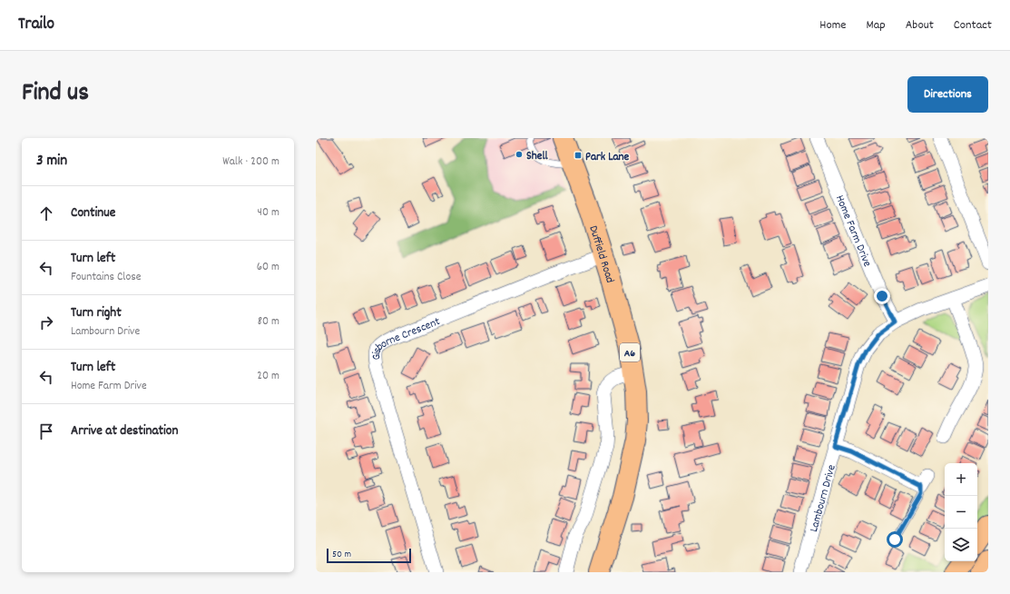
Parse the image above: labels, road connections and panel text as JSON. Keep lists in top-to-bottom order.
{
  "streets": {
    "highway": ["Duffield Road", "A6"],
    "street": ["Home Farm Drive", "Gisborne Crescent", "Lambourn Drive"]
  },
  "crossings": [
    ["Home Farm Drive", "Lambourn Drive"],
    ["Duffield Road", "Gisborne Crescent"]
  ],
  "places": {
    "other": ["Shell"],
    "transit": ["Park Lane"]
  },
  "scale_bar": "50 m",
  "page": {
    "header": "Trailo",
    "nav": [
      "Home",
      "Map",
      "About",
      "Contact"
    ],
    "title": "Find us",
    "buttons": "Directions",
    "heading": ["3 min", "Walk · 200 m"],
    "list": [
      ["Continue", "40 m"],
      ["Turn left", "Fountains Close", "60 m"],
      ["Turn right", "Lambourn Drive", "80 m"],
      ["Turn left", "Home Farm Drive", "20 m"],
      "Arrive at destination"
    ],
    "map_buttons": ["+", "−"],
    "scale": "50 m"
  }
}
